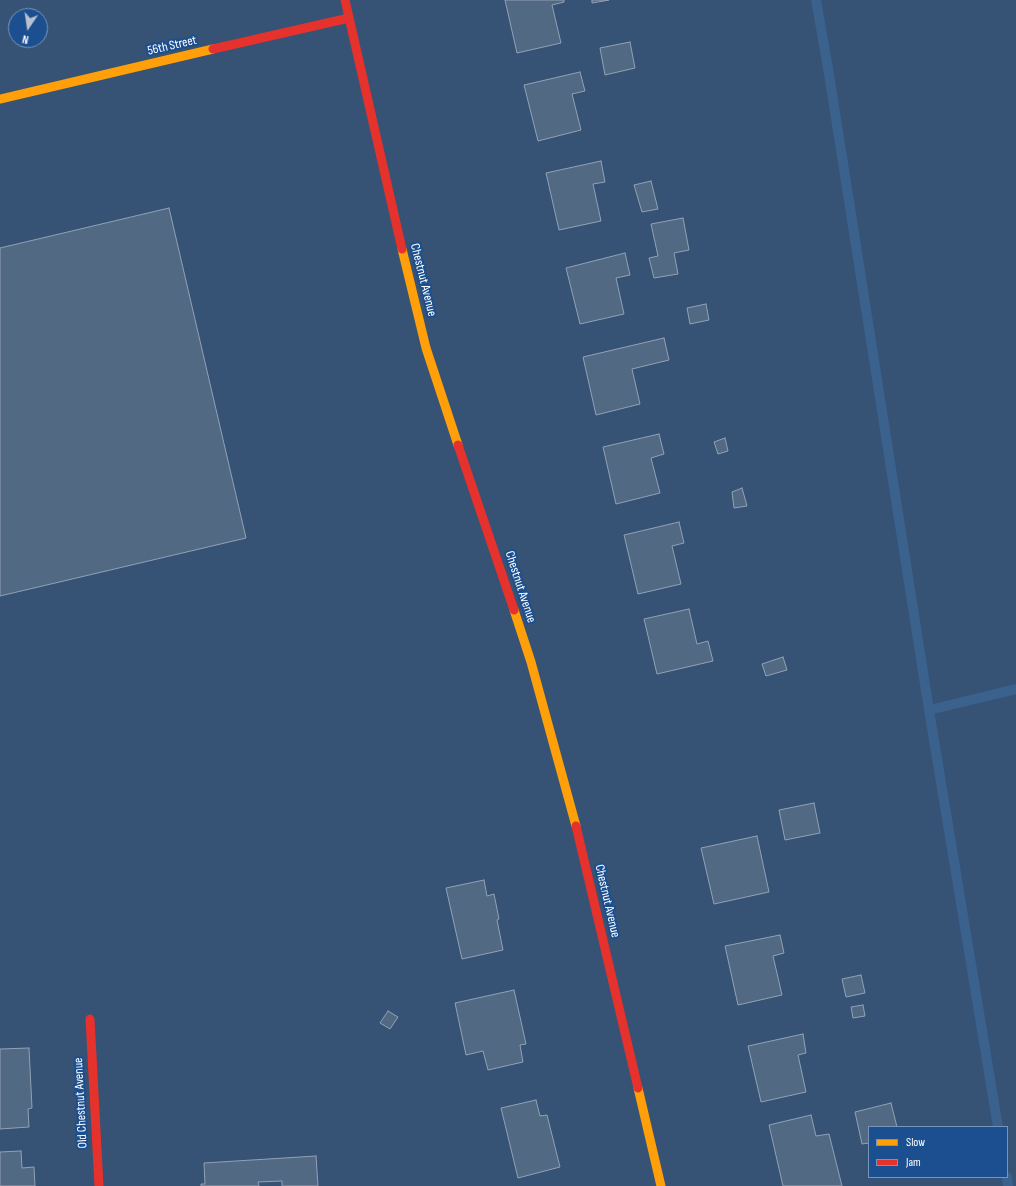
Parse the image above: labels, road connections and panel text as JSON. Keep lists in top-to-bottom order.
{
  "streets": {
    "main road": ["56th Street", "Chestnut Avenue", "Old Chestnut Avenue"]
  },
  "crossings": [
    ["56th Street", "Chestnut Avenue"]
  ],
  "legend": ["Slow", "Jam"],
  "north": "bottom"
}
